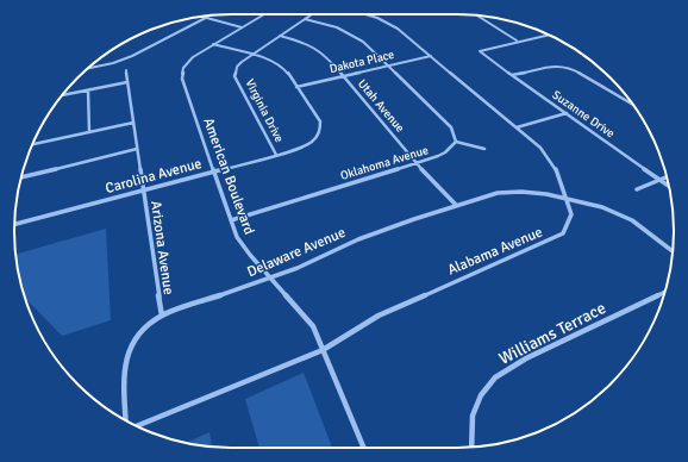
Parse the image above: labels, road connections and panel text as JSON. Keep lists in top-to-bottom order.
{
  "streets": {
    "street": [
      "Dakota Place",
      "Utah Avenue",
      "Virginia Drive",
      "Suzanne Drive",
      "Oklahoma Avenue",
      "Carolina Avenue",
      "American Boulevard",
      "Arizona Avenue",
      "Alabama Avenue",
      "Delaware Avenue",
      "Williams Terrace"
    ]
  },
  "crossings": [
    ["Dakota Place", "Utah Avenue"],
    ["Dakota Place", "Carolina Avenue"],
    ["Dakota Place", "Alabama Avenue"],
    ["Utah Avenue", "Virginia Drive"],
    ["Utah Avenue", "Oklahoma Avenue"],
    ["Utah Avenue", "Delaware Avenue"],
    ["Virginia Drive", "Carolina Avenue"],
    ["Oklahoma Avenue", "American Boulevard"],
    ["Carolina Avenue", "American Boulevard"],
    ["Carolina Avenue", "Arizona Avenue"],
    ["American Boulevard", "Alabama Avenue"],
    ["American Boulevard", "Delaware Avenue"],
    ["Arizona Avenue", "Delaware Avenue"],
    ["Alabama Avenue", "Delaware Avenue"]
  ]
}
